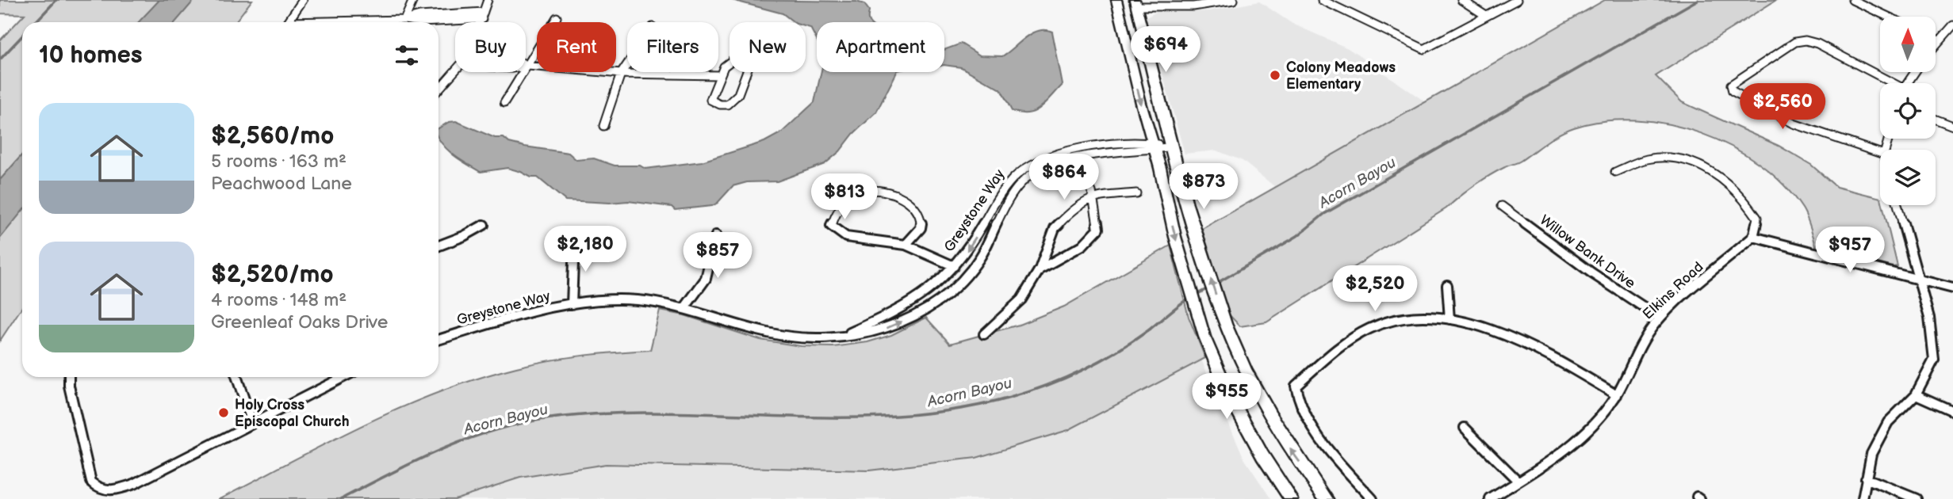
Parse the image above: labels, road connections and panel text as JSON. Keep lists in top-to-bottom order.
{
  "streets": {
    "street": ["Greystone Way", "Willow Bank Drive", "Elkins Road"]
  },
  "crossings": [
    ["Willow Bank Drive", "Elkins Road"]
  ],
  "water": ["Acorn Bayou"],
  "places": ["Colony Meadows Elementary", "Holy Cross Episcopal Church"],
  "north": "top",
  "page": {
    "chip": [
      "Buy",
      "Rent",
      "Filters",
      "New",
      "Apartment"
    ],
    "heading": "10 homes",
    "price": [
      "$694",
      "$2,560",
      "$864",
      "$873",
      "$813",
      "$2,180",
      "$957",
      "$857",
      "$2,520",
      "$955"
    ],
    "list": [
      {
        "name": "$2,560/mo",
        "note": "5 rooms · 163 m² · Peachwood Lane"
      },
      {
        "name": "$2,520/mo",
        "note": "4 rooms · 148 m² · Greenleaf Oaks Drive"
      }
    ]
  }
}
